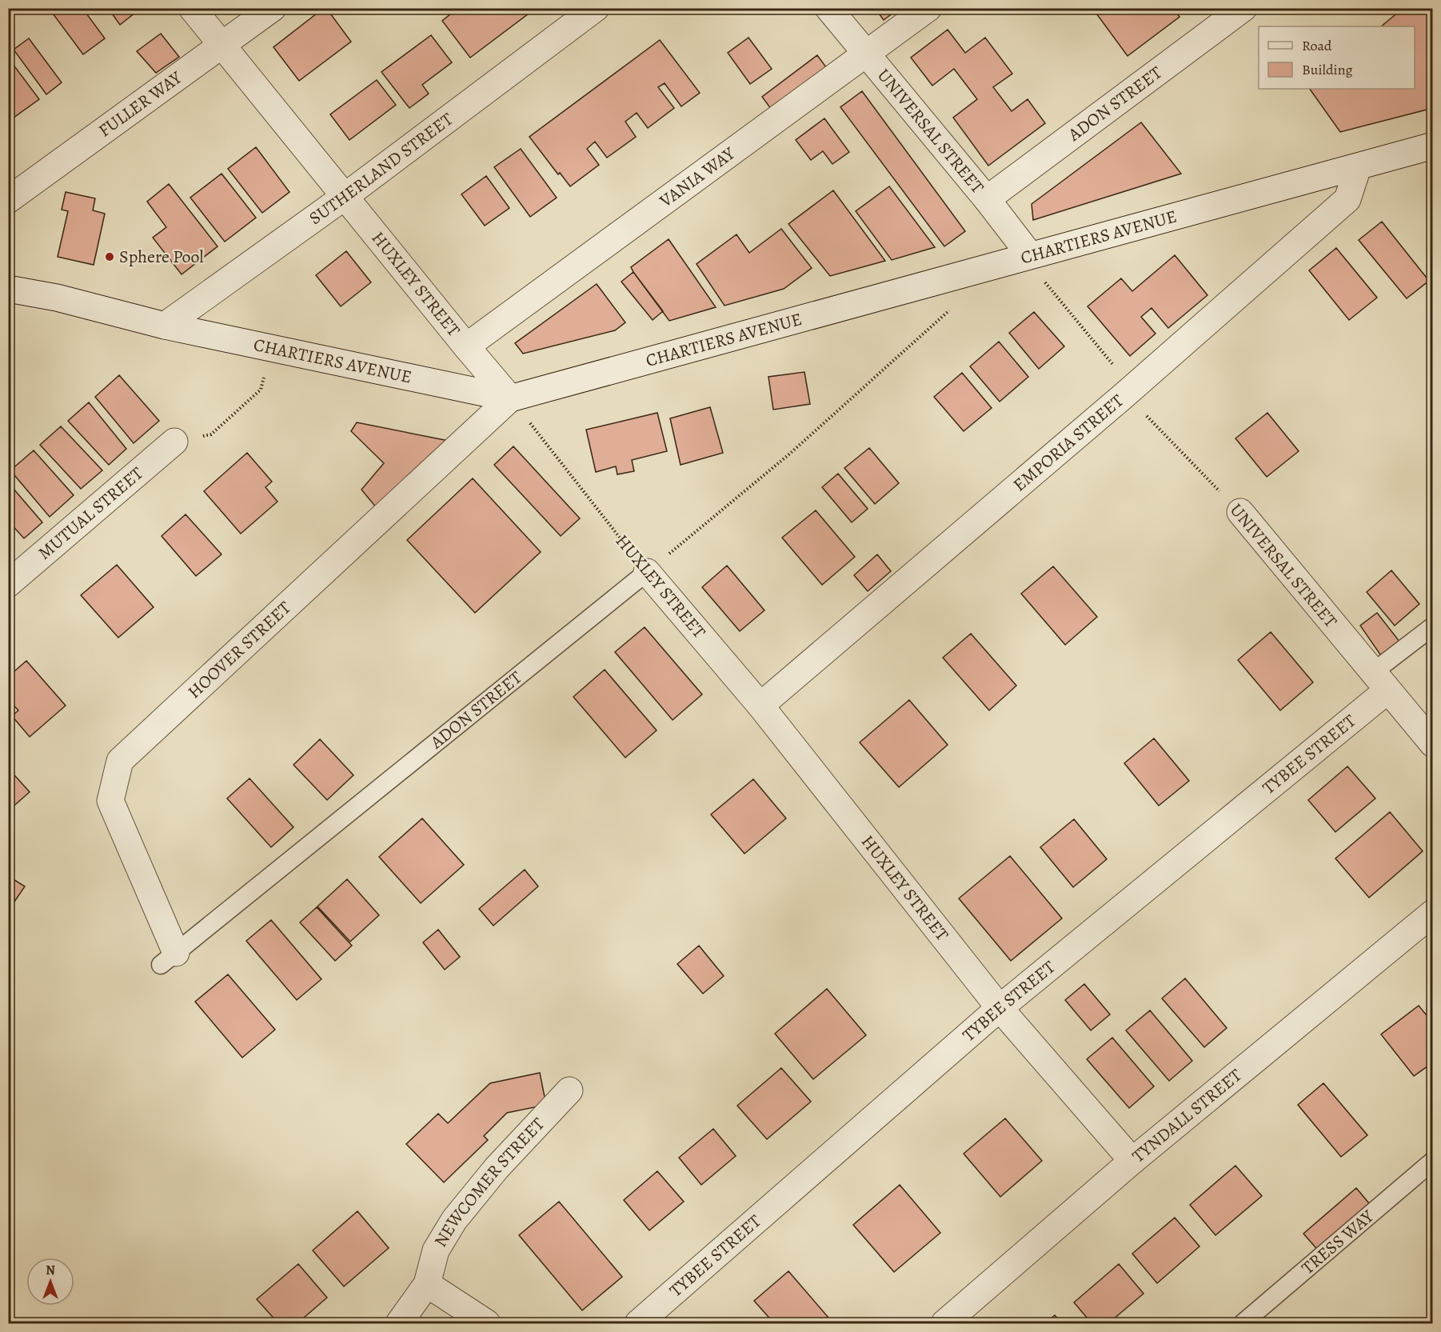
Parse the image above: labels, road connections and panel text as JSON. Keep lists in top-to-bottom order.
{
  "streets": {
    "street": [
      "FULLER WAY",
      "ADON STREET",
      "UNIVERSAL STREET",
      "SUTHERLAND STREET",
      "VANIA WAY",
      "CHARTIERS AVENUE",
      "HUXLEY STREET",
      "EMPORIA STREET",
      "MUTUAL STREET",
      "HOOVER STREET",
      "TYBEE STREET",
      "TYNDALL STREET",
      "NEWCOMER STREET"
    ],
    "lane": ["TRESS WAY"]
  },
  "crossings": [
    ["FULLER WAY", "HUXLEY STREET"],
    ["ADON STREET", "UNIVERSAL STREET"],
    ["ADON STREET", "HUXLEY STREET"],
    ["ADON STREET", "HOOVER STREET"],
    ["UNIVERSAL STREET", "VANIA WAY"],
    ["UNIVERSAL STREET", "CHARTIERS AVENUE"],
    ["UNIVERSAL STREET", "EMPORIA STREET"],
    ["UNIVERSAL STREET", "TYBEE STREET"],
    ["SUTHERLAND STREET", "CHARTIERS AVENUE"],
    ["SUTHERLAND STREET", "HUXLEY STREET"],
    ["VANIA WAY", "HUXLEY STREET"],
    ["CHARTIERS AVENUE", "HUXLEY STREET"],
    ["CHARTIERS AVENUE", "EMPORIA STREET"],
    ["CHARTIERS AVENUE", "HOOVER STREET"],
    ["HUXLEY STREET", "EMPORIA STREET"],
    ["HUXLEY STREET", "HOOVER STREET"],
    ["HUXLEY STREET", "TYBEE STREET"],
    ["HUXLEY STREET", "TYNDALL STREET"]
  ],
  "places": ["Sphere Pool"],
  "legend": ["Road", "Building"],
  "north": "top"
}
